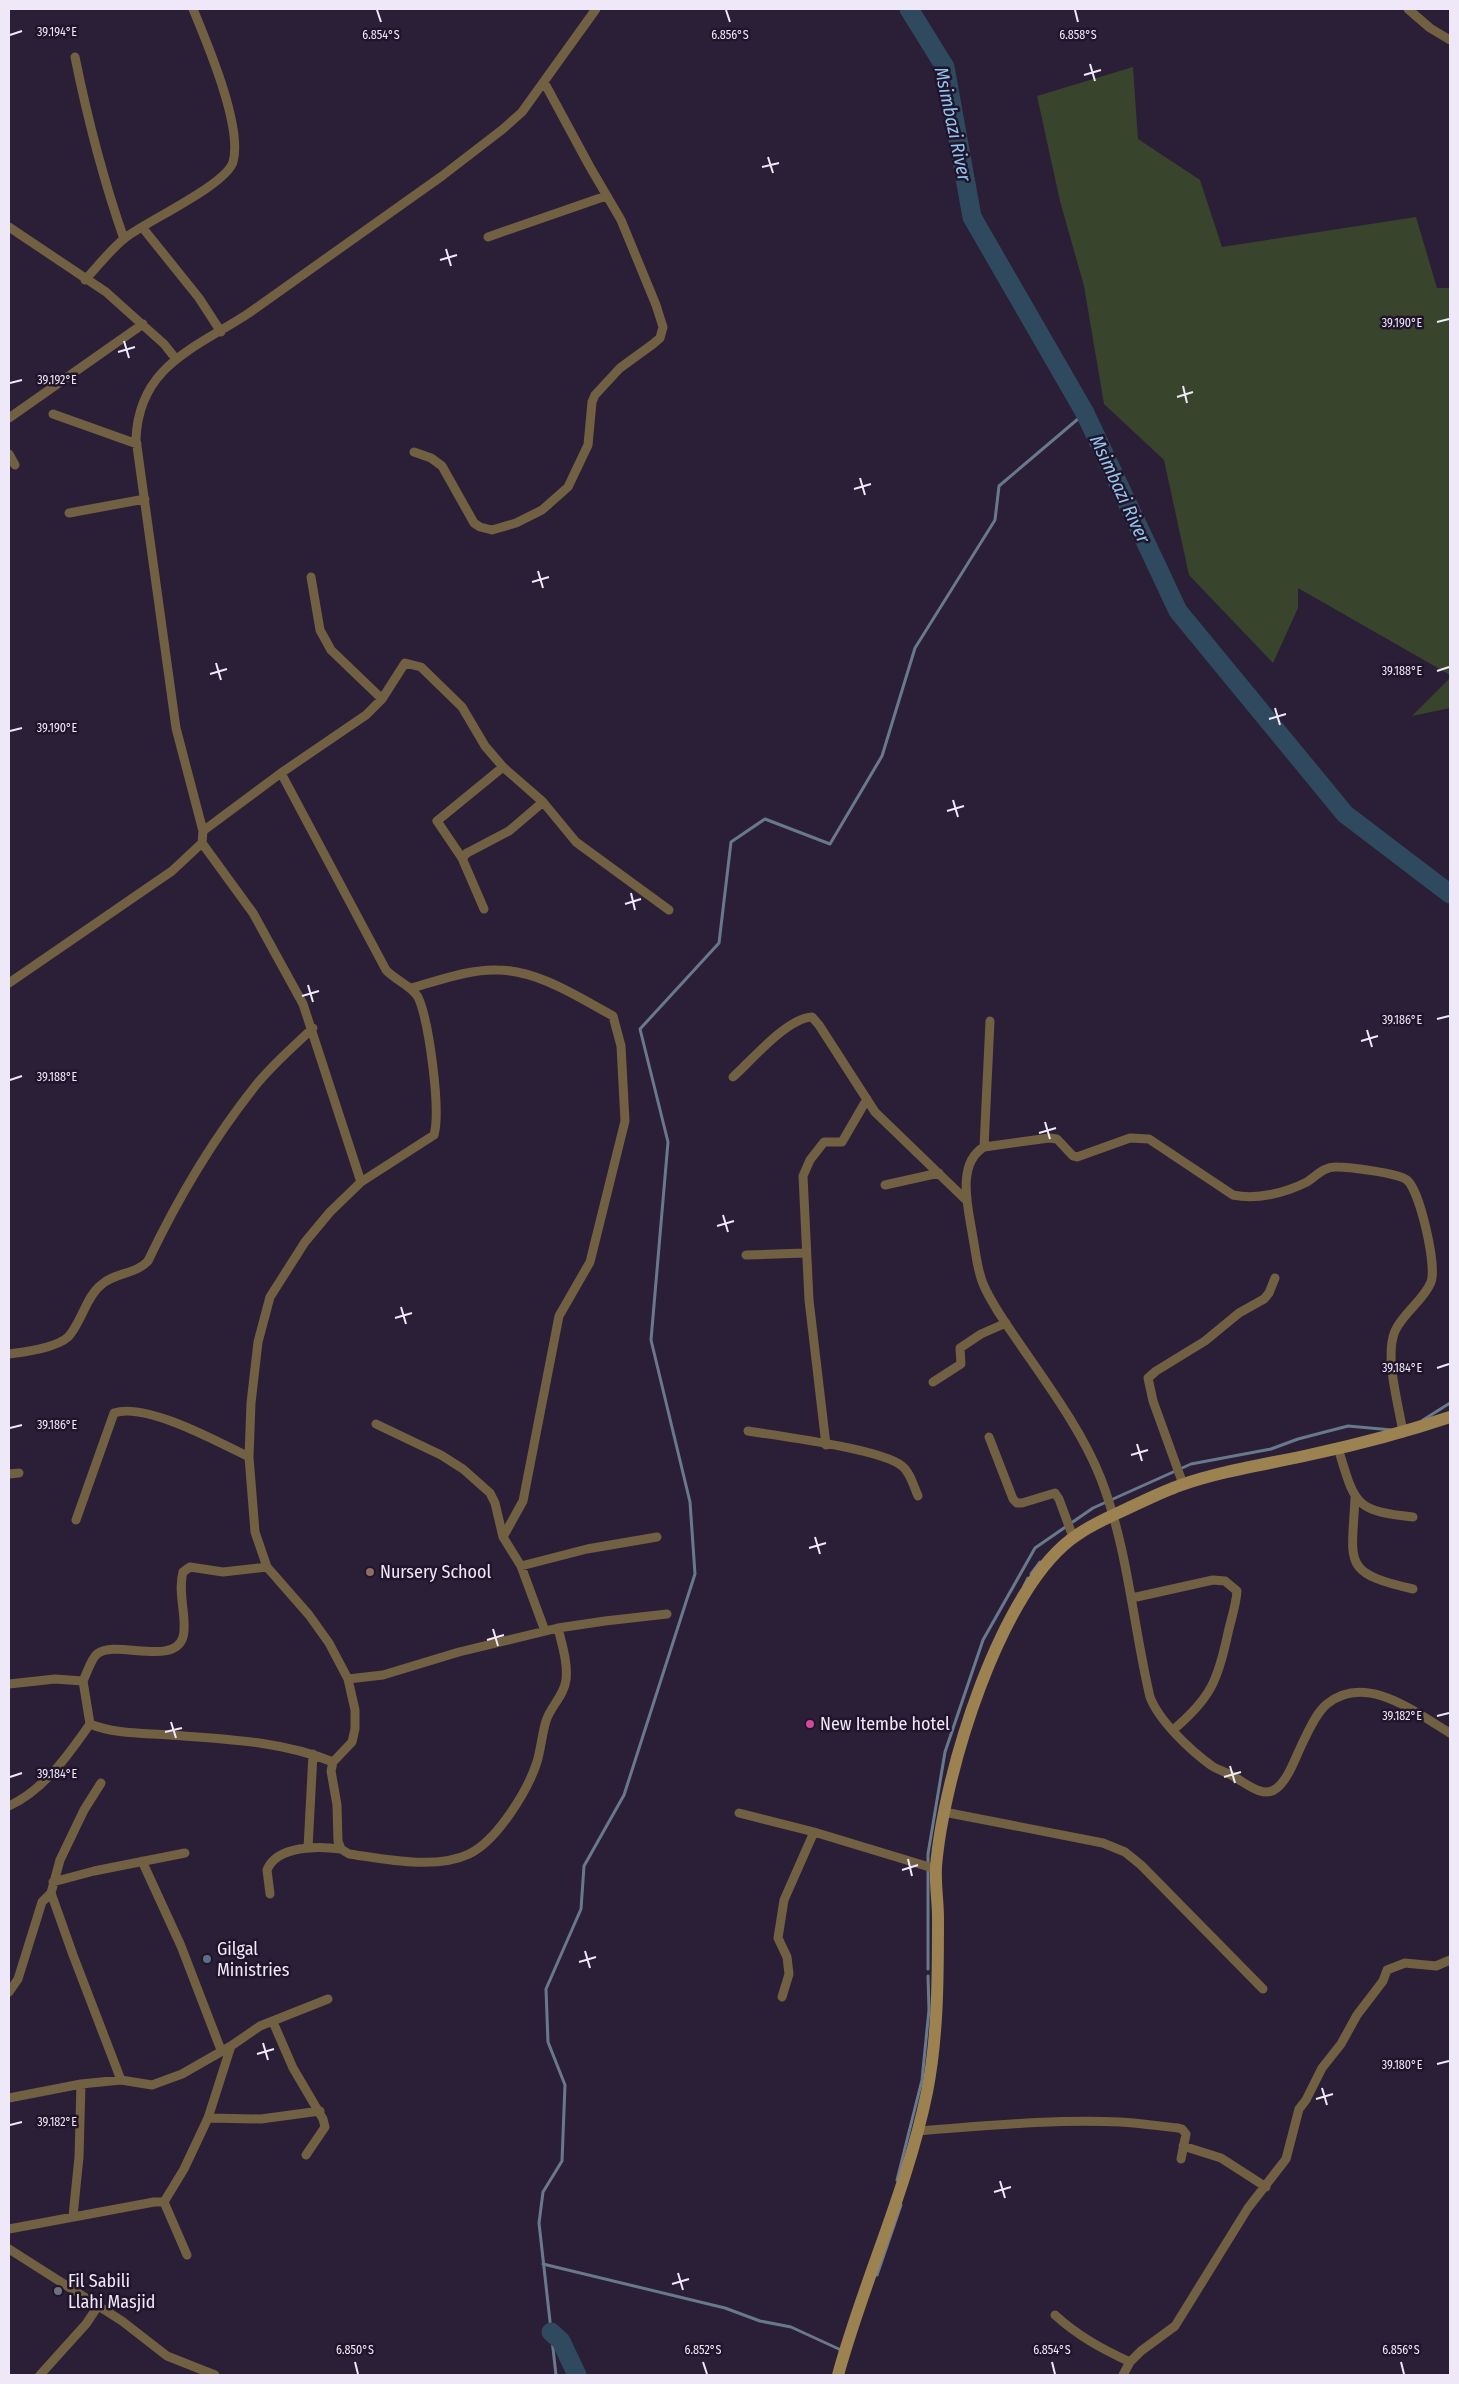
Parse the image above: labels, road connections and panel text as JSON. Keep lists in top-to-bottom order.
{
  "water": ["Msimbazi River"],
  "places": [
    "Nursery School",
    "New Itembe hotel",
    "Gilgal Ministries",
    "Fil Sabili Llahi Masjid"
  ],
  "coordinates": [
    "39.194°E",
    "6.854°S",
    "6.856°S",
    "6.858°S",
    "39.190°E",
    "39.192°E",
    "39.188°E",
    "39.186°E",
    "39.184°E",
    "39.182°E",
    "39.180°E",
    "6.850°S",
    "6.852°S"
  ]
}
